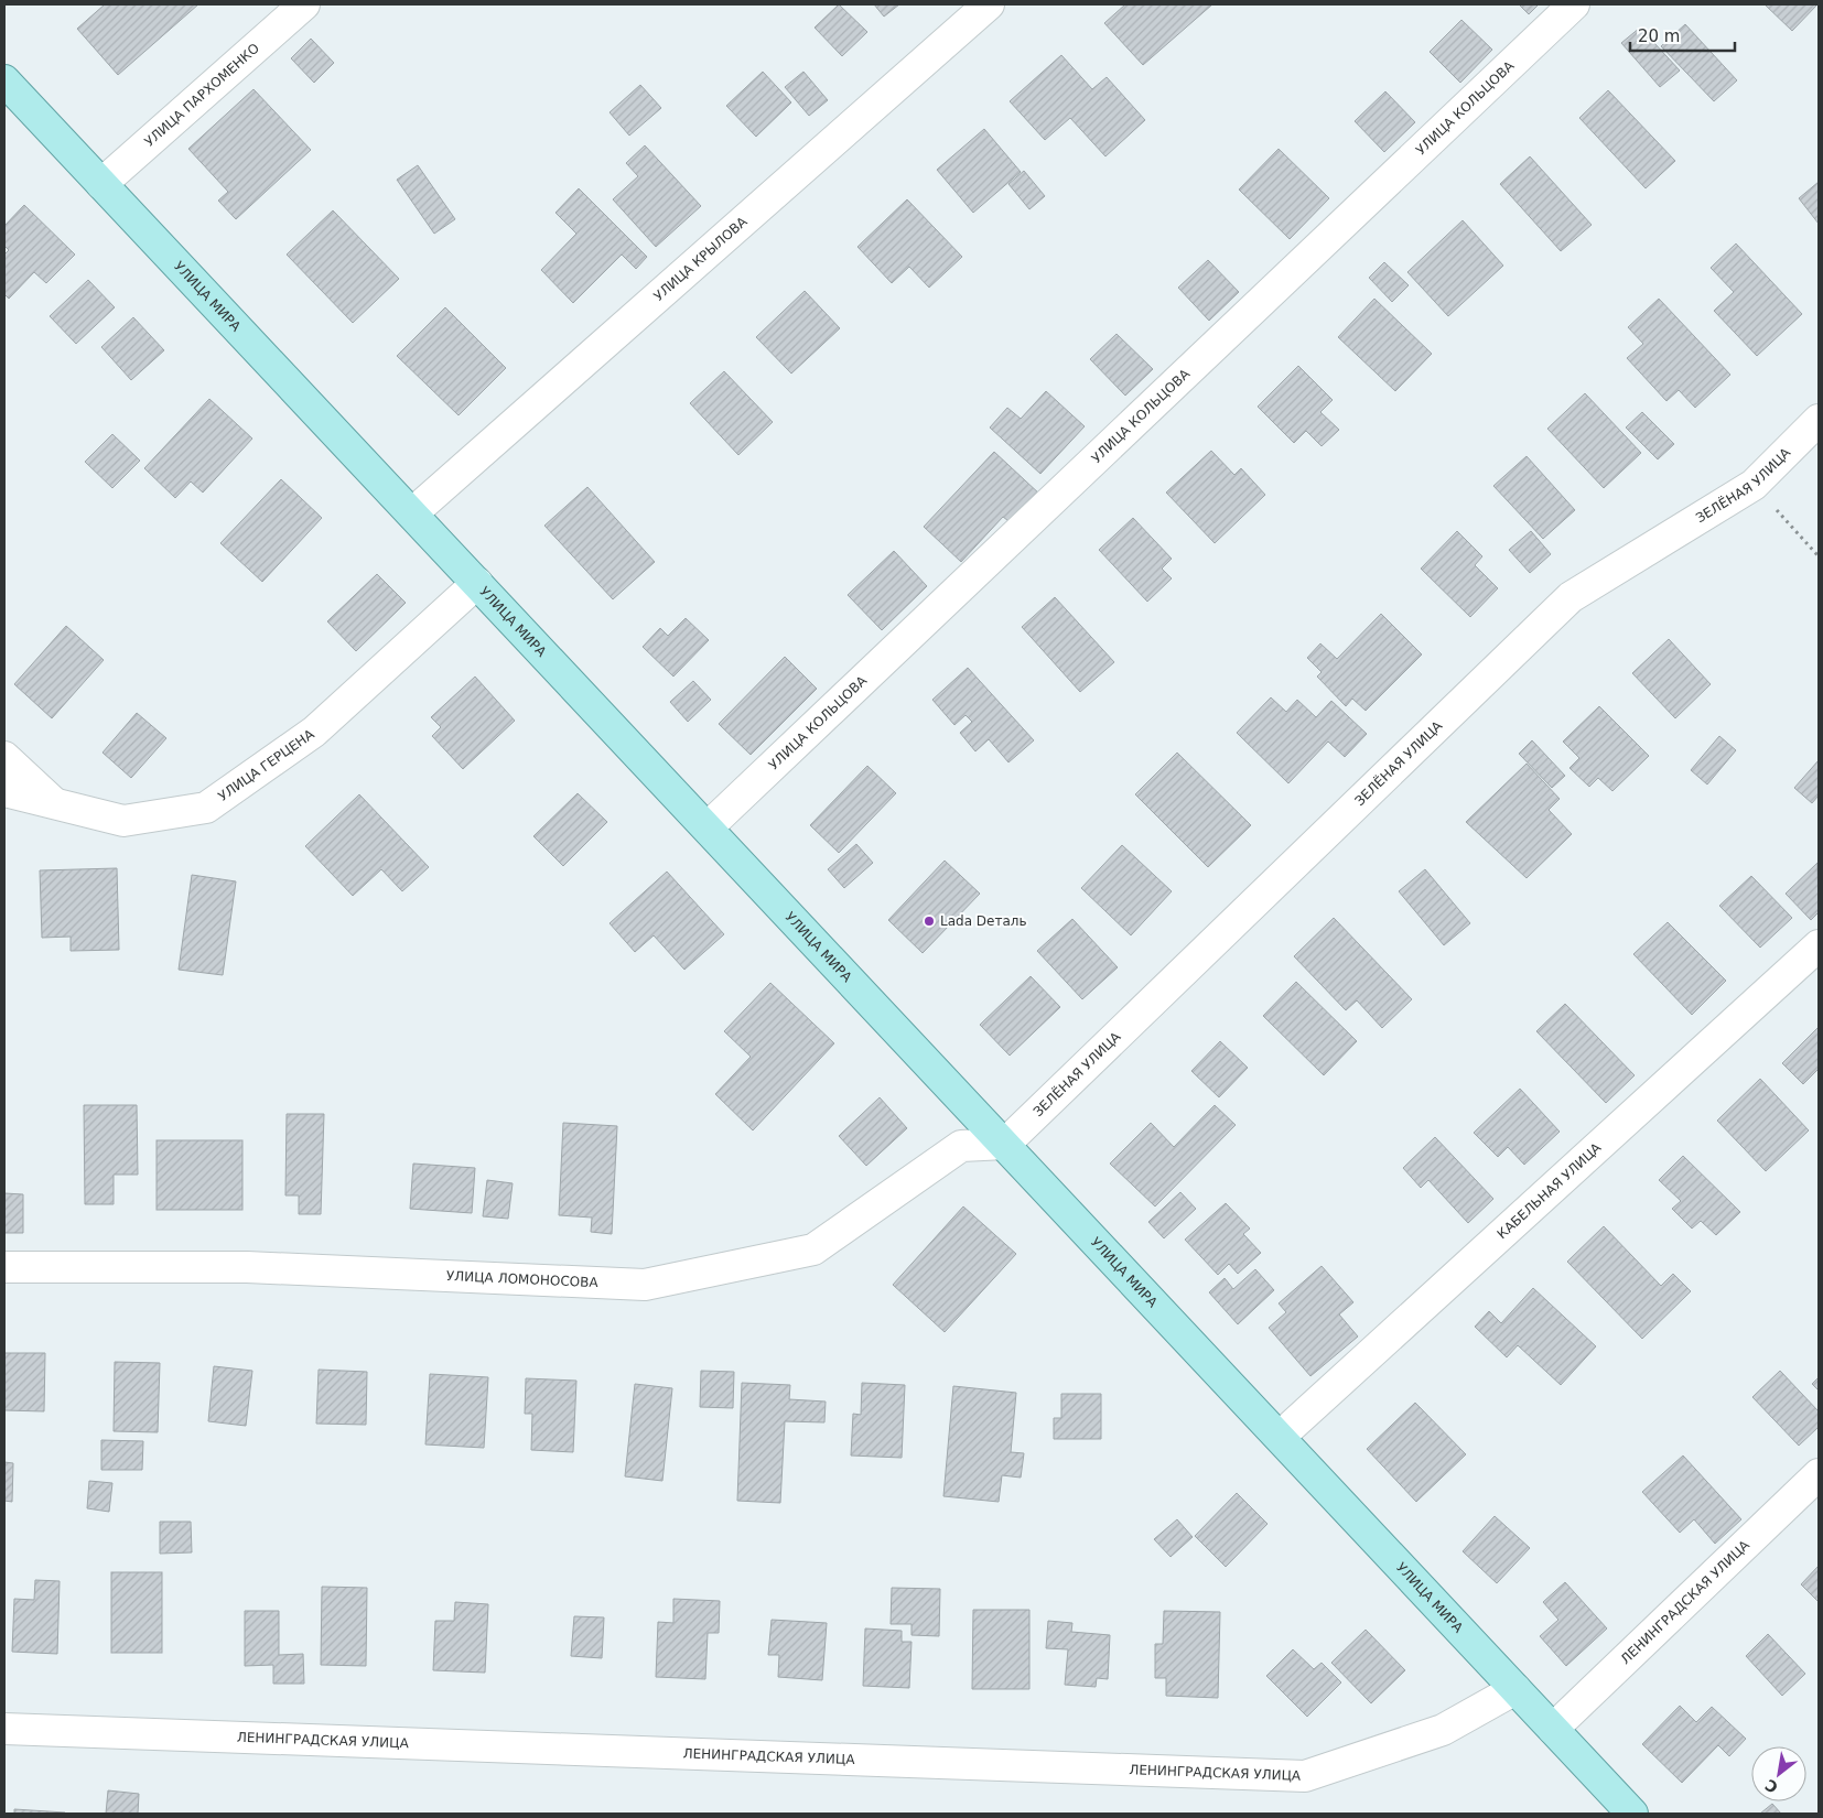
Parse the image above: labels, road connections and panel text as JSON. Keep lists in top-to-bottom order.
{
  "streets": {
    "main road": ["УЛИЦА МИРА"],
    "street": [
      "УЛИЦА ПАРХОМЕНКО",
      "УЛИЦА КОЛЬЦОВА",
      "УЛИЦА КРЫЛОВА",
      "ЗЕЛЁНАЯ УЛИЦА",
      "УЛИЦА ГЕРЦЕНА",
      "КАБЕЛЬНАЯ УЛИЦА",
      "УЛИЦА ЛОМОНОСОВА",
      "ЛЕНИНГРАДСКАЯ УЛИЦА"
    ]
  },
  "crossings": [
    ["УЛИЦА ПАРХОМЕНКО", "УЛИЦА МИРА"],
    ["УЛИЦА КОЛЬЦОВА", "УЛИЦА МИРА"],
    ["УЛИЦА КРЫЛОВА", "УЛИЦА МИРА"],
    ["УЛИЦА МИРА", "ЗЕЛЁНАЯ УЛИЦА"],
    ["УЛИЦА МИРА", "УЛИЦА ГЕРЦЕНА"],
    ["УЛИЦА МИРА", "КАБЕЛЬНАЯ УЛИЦА"],
    ["УЛИЦА МИРА", "УЛИЦА ЛОМОНОСОВА"],
    ["УЛИЦА МИРА", "ЛЕНИНГРАДСКАЯ УЛИЦА"],
    ["ЗЕЛЁНАЯ УЛИЦА", "УЛИЦА ЛОМОНОСОВА"]
  ],
  "places": ["Lada Dеталь"],
  "scale_bar": "20 m",
  "north": "bottom left"
}
